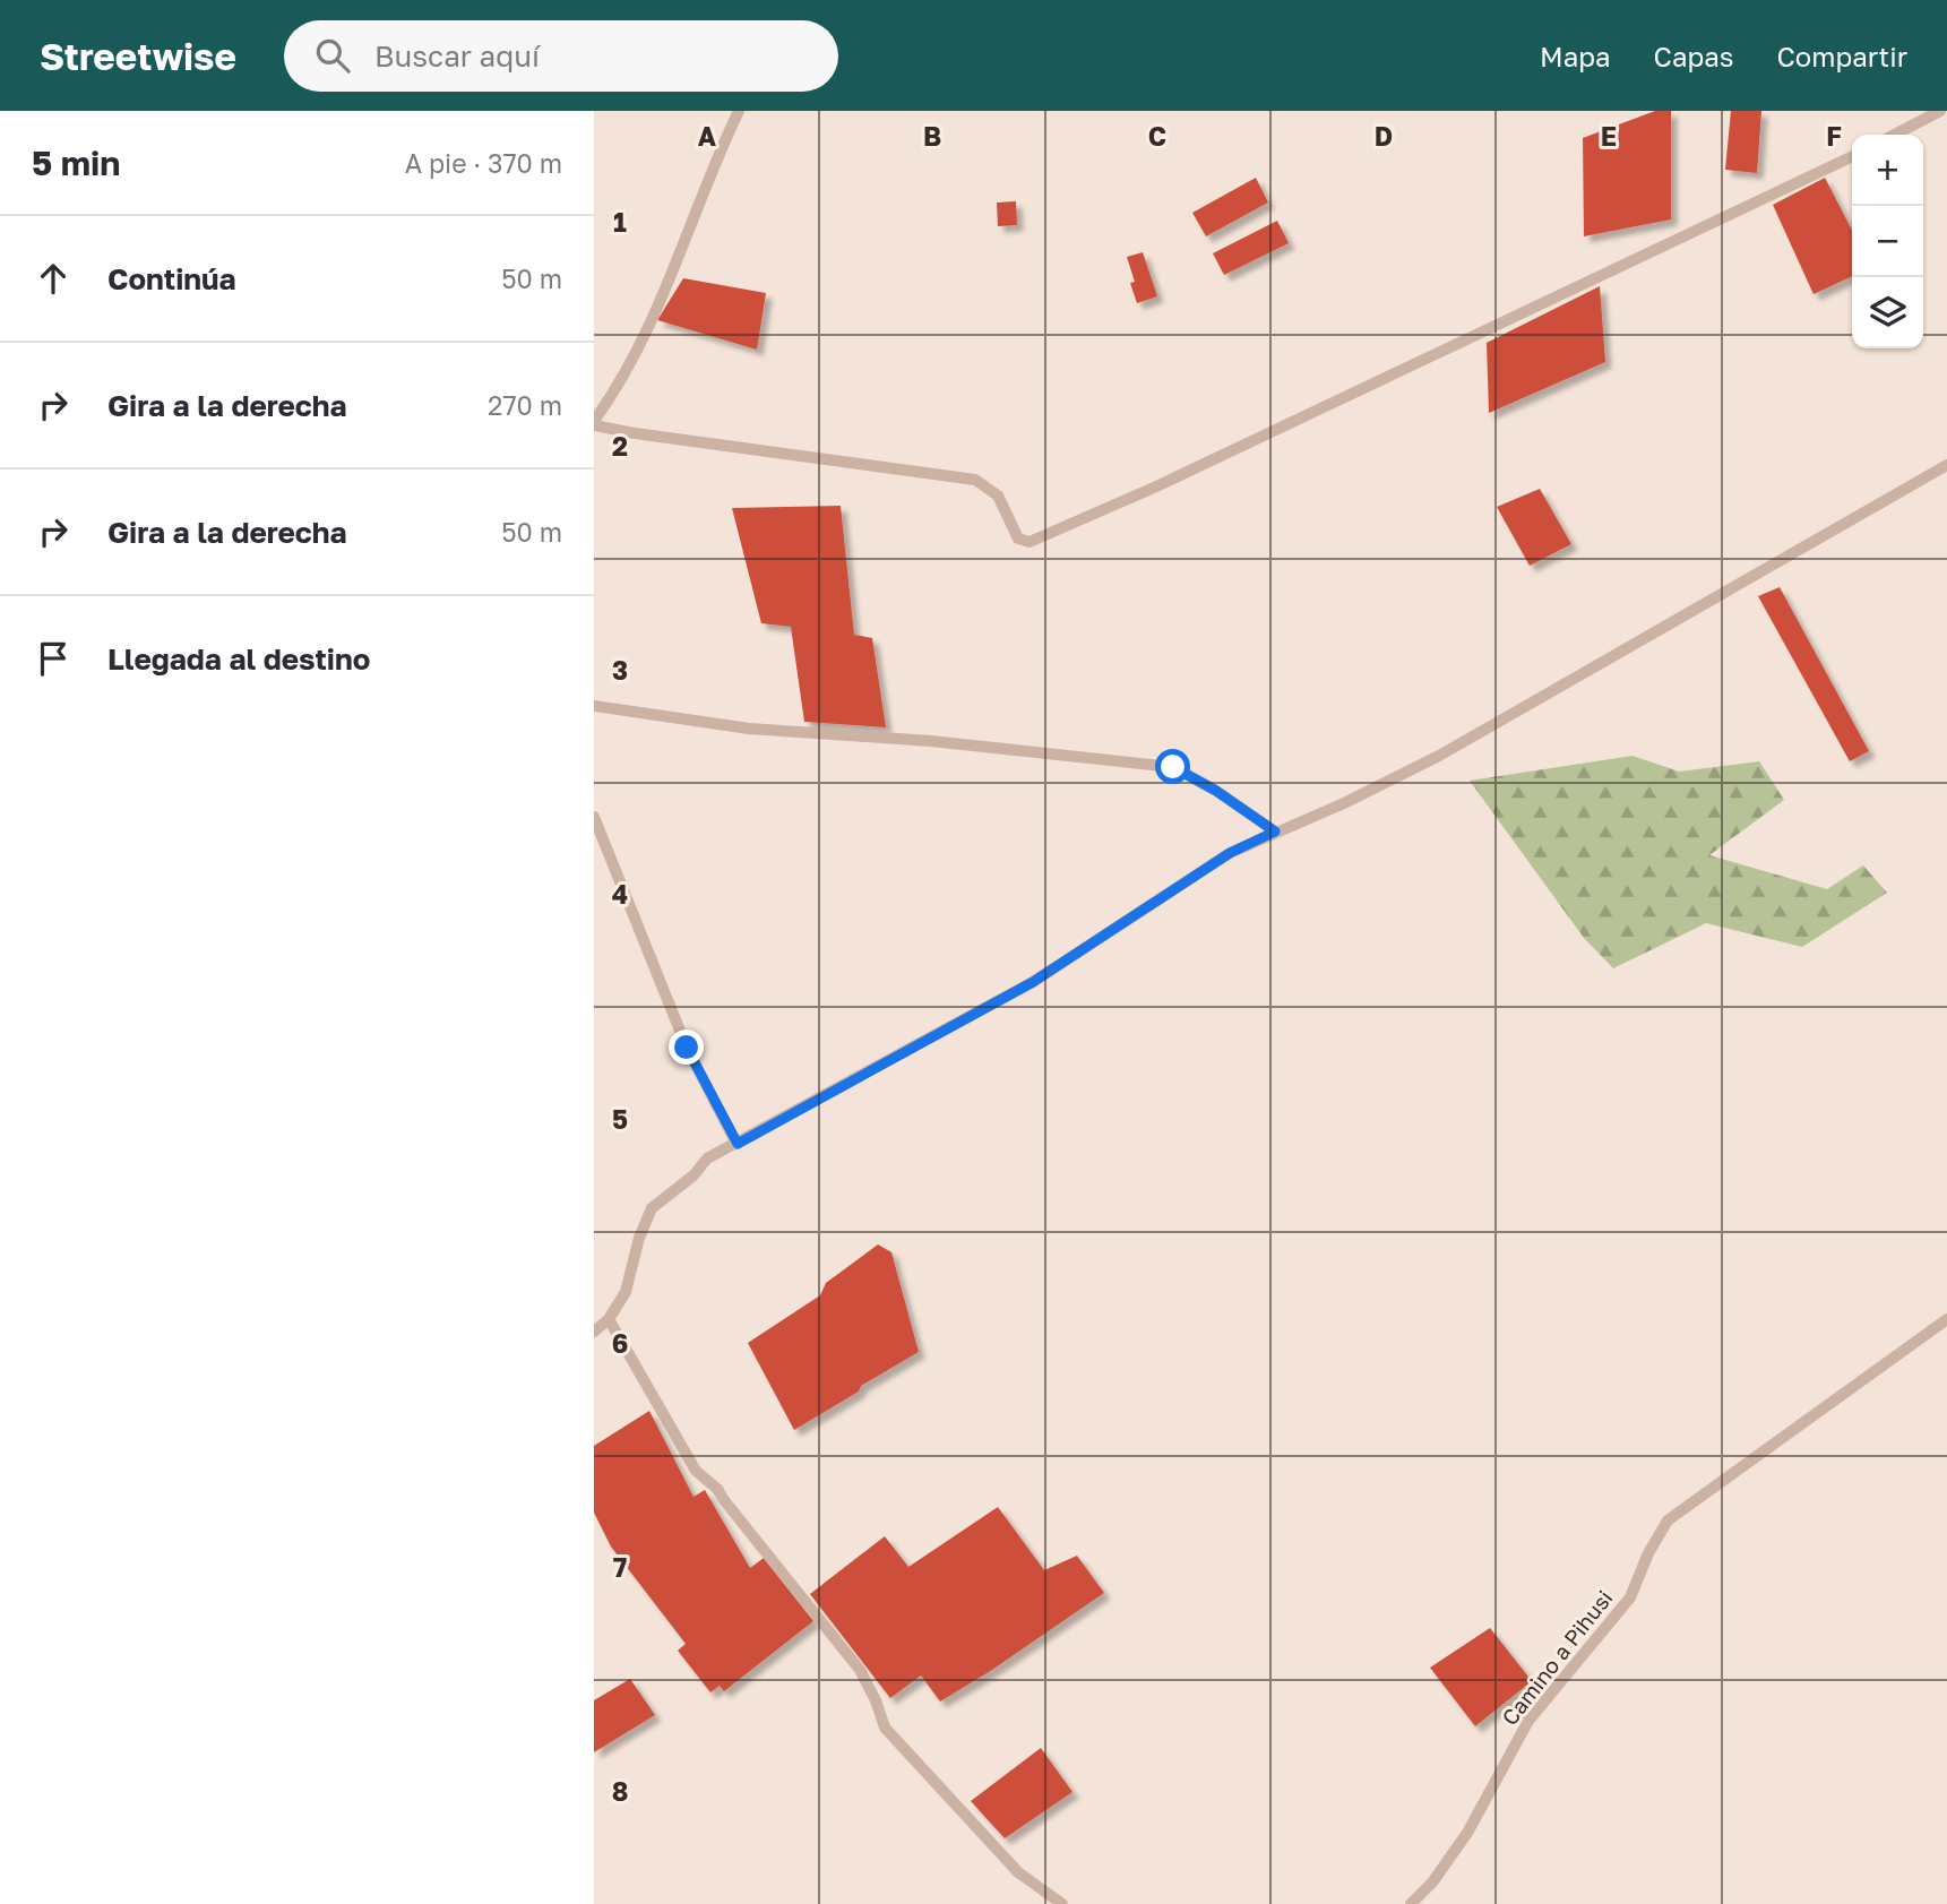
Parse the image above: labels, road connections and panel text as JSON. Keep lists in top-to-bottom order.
{
  "streets": {
    "street": ["Camino a Pihusi"]
  },
  "page": {
    "header": "Streetwise",
    "search": "Buscar aquí",
    "nav": ["Mapa", "Capas", "Compartir"],
    "heading": ["5 min", "A pie · 370 m"],
    "map_buttons": ["+", "−"],
    "list": [
      ["Continúa", "50 m"],
      ["Gira a la derecha", "270 m"],
      ["Gira a la derecha", "50 m"],
      "Llegada al destino"
    ]
  },
  "grid": {
    "columns": [
      "A",
      "B",
      "C",
      "D",
      "E",
      "F"
    ],
    "rows": [
      "1",
      "2",
      "3",
      "4",
      "5",
      "6",
      "7",
      "8"
    ]
  }
}
